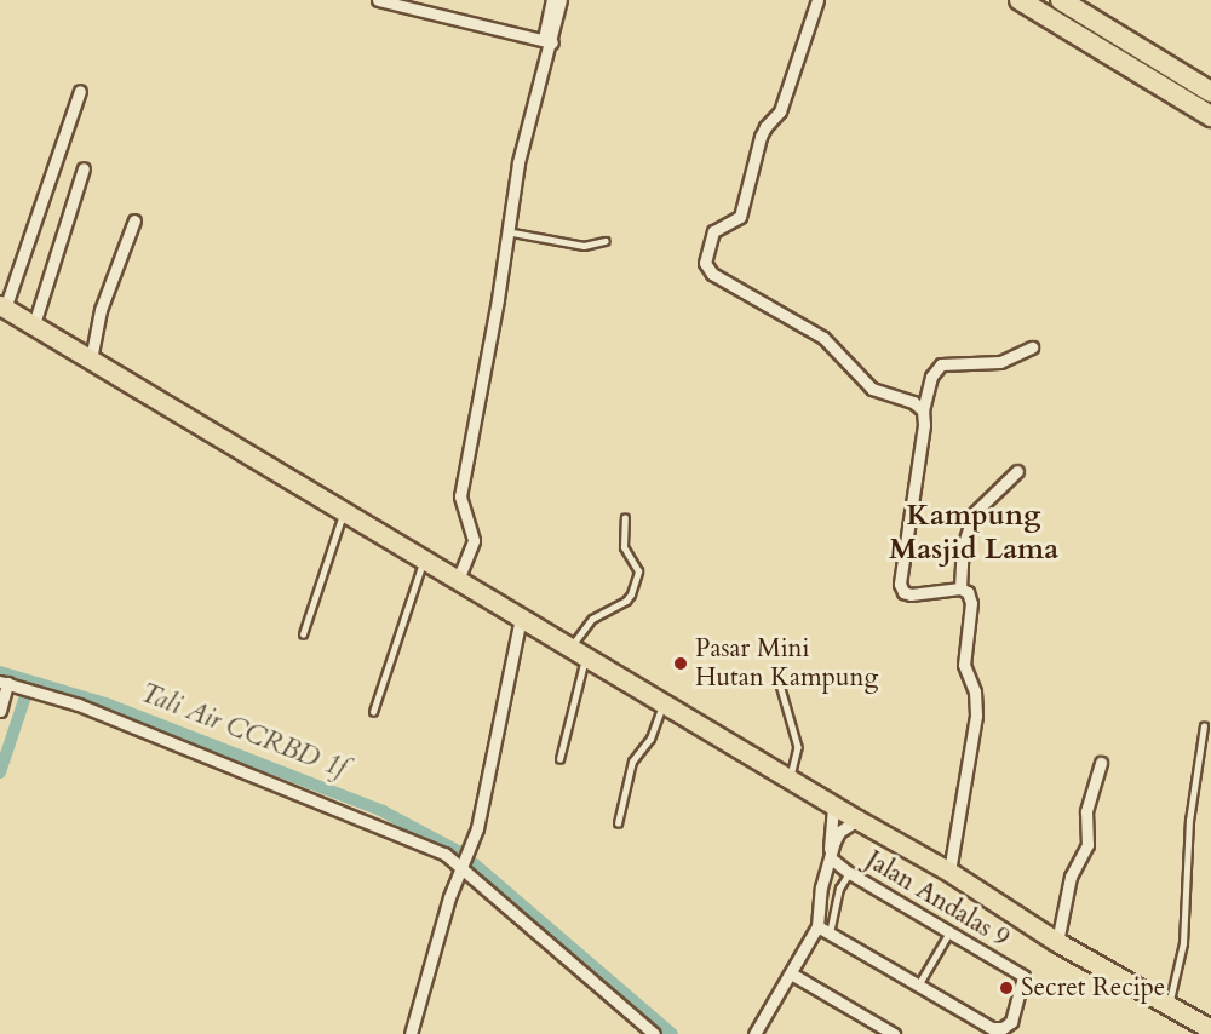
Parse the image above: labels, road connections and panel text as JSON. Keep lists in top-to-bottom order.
{
  "streets": {
    "street": ["Jalan Andalas 9"]
  },
  "districts": ["Kampung Masjid Lama"],
  "water": ["Tali Air CCRBD 1f"],
  "places": ["Pasar Mini Hutan Kampung", "Secret Recipe"]
}
